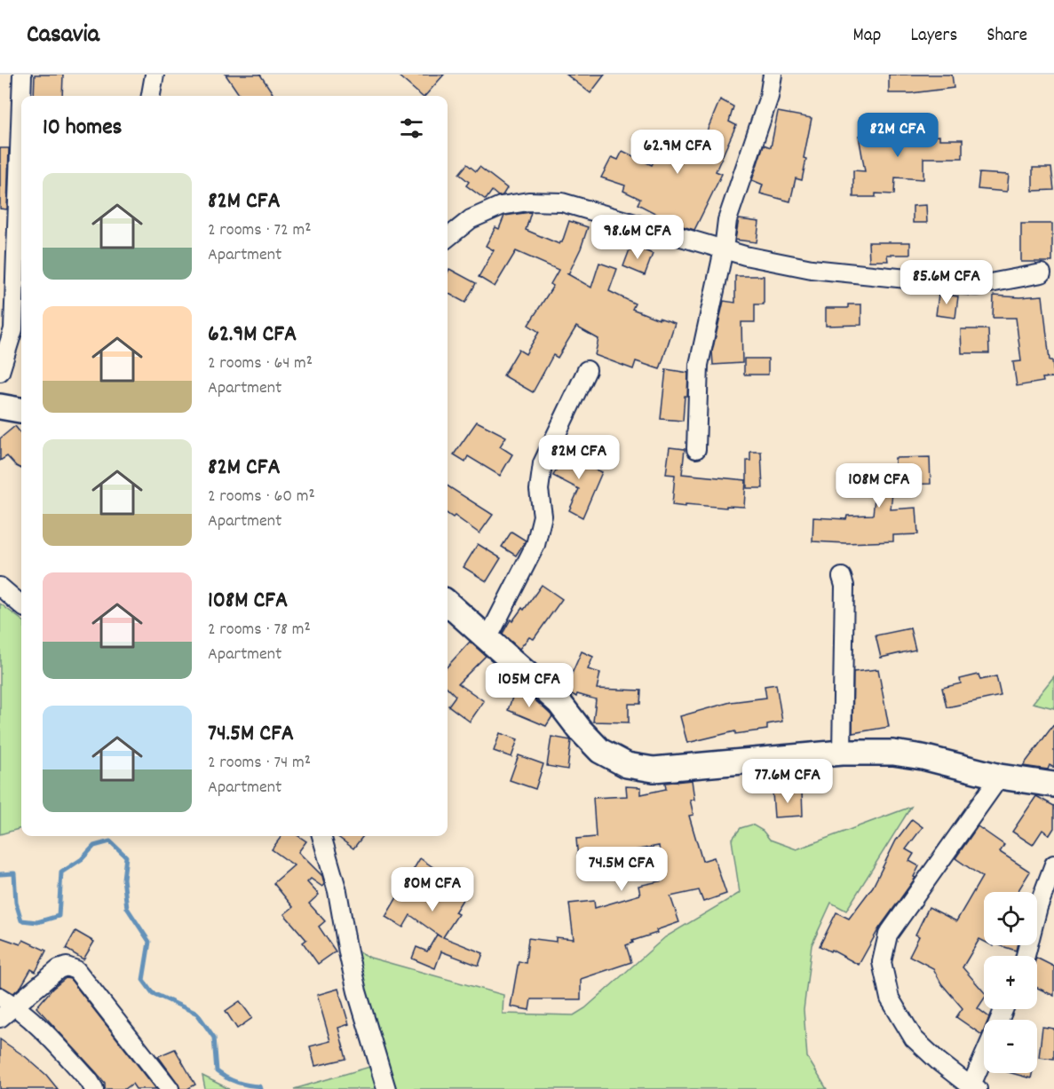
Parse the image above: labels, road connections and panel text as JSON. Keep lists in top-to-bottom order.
{
  "page": {
    "header": "Casavia",
    "nav": ["Map", "Layers", "Share"],
    "heading": "10 homes",
    "price": [
      "82M CFA",
      "62.9M CFA",
      "98.6M CFA",
      "85.6M CFA",
      "82M CFA",
      "108M CFA",
      "105M CFA",
      "77.6M CFA",
      "74.5M CFA",
      "80M CFA"
    ],
    "list": [
      {
        "name": "82M CFA",
        "note": "2 rooms · 72 m² · Apartment"
      },
      {
        "name": "62.9M CFA",
        "note": "2 rooms · 64 m² · Apartment"
      },
      {
        "name": "82M CFA",
        "note": "2 rooms · 60 m² · Apartment"
      },
      {
        "name": "108M CFA",
        "note": "2 rooms · 78 m² · Apartment"
      },
      {
        "name": "74.5M CFA",
        "note": "2 rooms · 74 m² · Apartment"
      }
    ],
    "map_buttons": ["+", "−"]
  }
}
